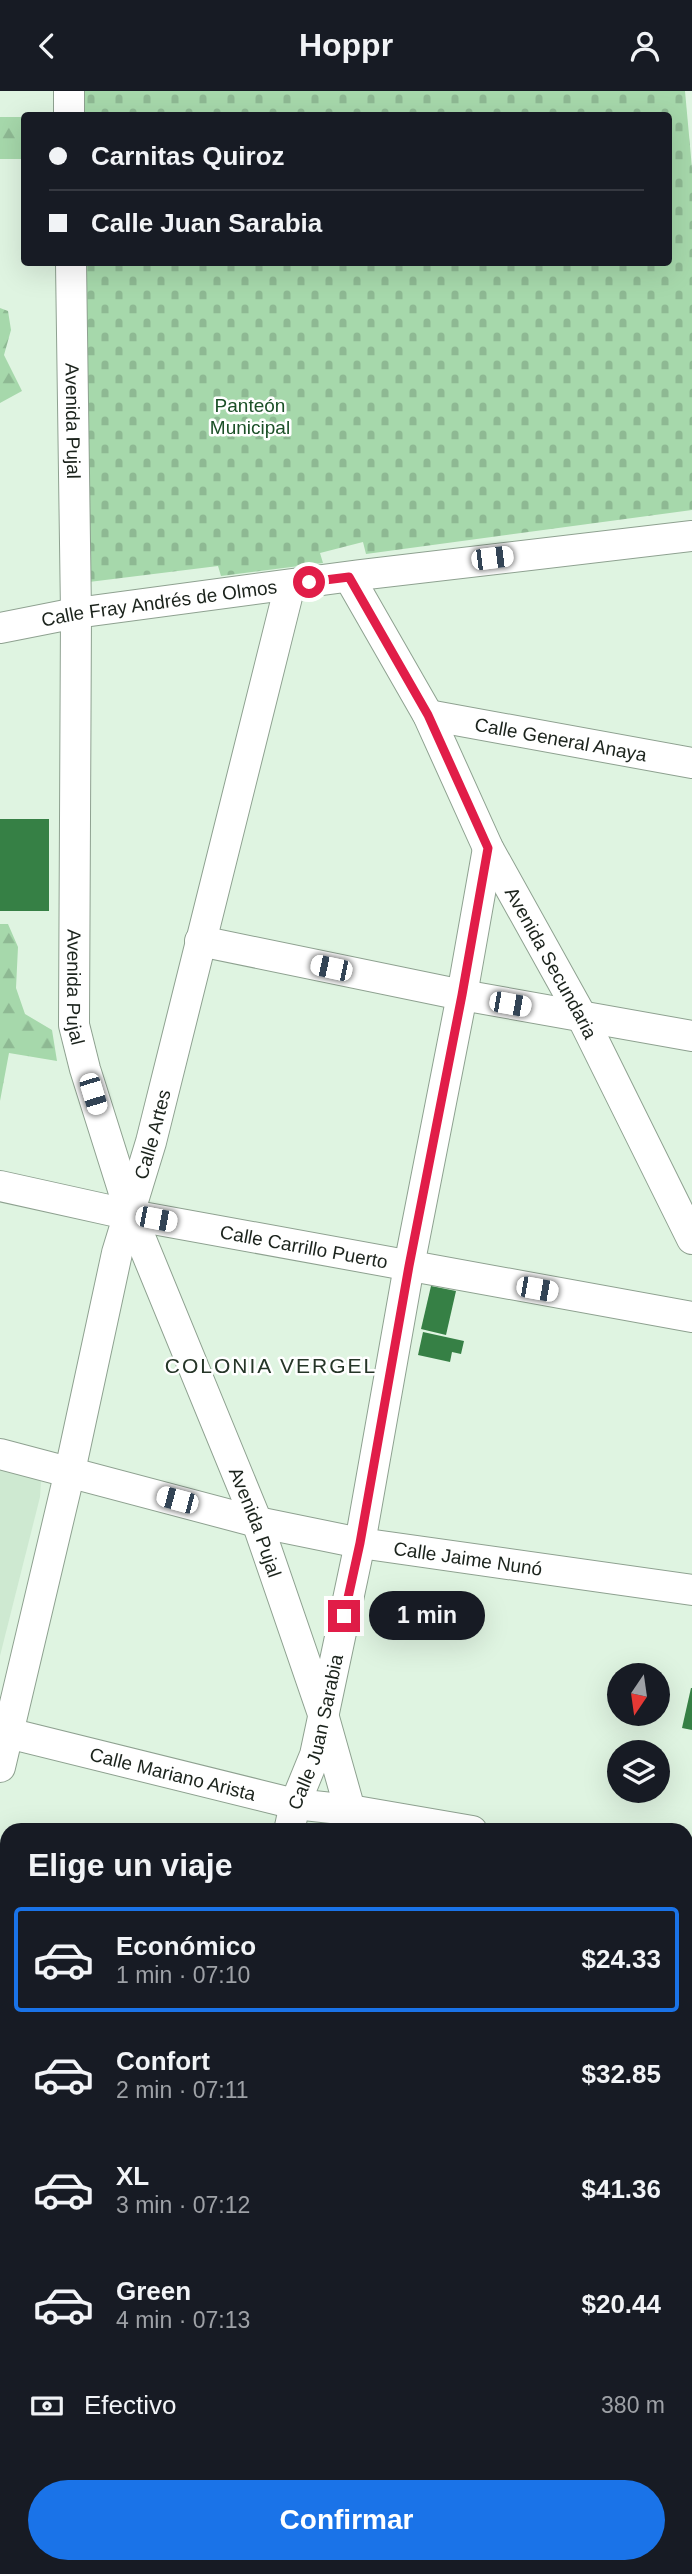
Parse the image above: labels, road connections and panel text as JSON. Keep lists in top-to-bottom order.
{
  "streets": {
    "street": [
      "Avenida Pujal",
      "Calle Fray Andrés de Olmos",
      "Calle General Anaya",
      "Avenida Secundaria",
      "Calle Artes",
      "Calle Carrillo Puerto",
      "Calle Jaime Nunó",
      "Calle Juan Sarabia",
      "Calle Mariano Arista"
    ]
  },
  "crossings": [
    ["Avenida Pujal", "Calle Fray Andrés de Olmos"],
    ["Avenida Pujal", "Calle Artes"],
    ["Avenida Pujal", "Calle Carrillo Puerto"],
    ["Avenida Pujal", "Calle Jaime Nunó"],
    ["Avenida Pujal", "Calle Juan Sarabia"],
    ["Avenida Pujal", "Calle Mariano Arista"],
    ["Calle Fray Andrés de Olmos", "Avenida Secundaria"],
    ["Calle Fray Andrés de Olmos", "Calle Artes"],
    ["Calle General Anaya", "Avenida Secundaria"],
    ["Avenida Secundaria", "Calle Juan Sarabia"],
    ["Calle Artes", "Calle Carrillo Puerto"],
    ["Calle Artes", "Calle Jaime Nunó"],
    ["Calle Artes", "Calle Mariano Arista"],
    ["Calle Carrillo Puerto", "Calle Juan Sarabia"],
    ["Calle Jaime Nunó", "Calle Juan Sarabia"],
    ["Calle Juan Sarabia", "Calle Mariano Arista"]
  ],
  "districts": ["COLONIA VERGEL"],
  "parks": ["Panteón Municipal"],
  "north": "bottom",
  "page": {
    "header": "Hoppr",
    "banner": ["Carnitas Quiroz", "Calle Juan Sarabia"],
    "bubble": "1 min",
    "heading": "Elige un viaje",
    "list": [
      {
        "name": "Económico",
        "note": "1 min · 07:10",
        "value": "$24.33"
      },
      {
        "name": "Confort",
        "note": "2 min · 07:11",
        "value": "$32.85"
      },
      {
        "name": "XL",
        "note": "3 min · 07:12",
        "value": "$41.36"
      },
      {
        "name": "Green",
        "note": "4 min · 07:13",
        "value": "$20.44"
      }
    ],
    "pay": ["Efectivo", "380 m"],
    "buttons": "Confirmar"
  }
}
